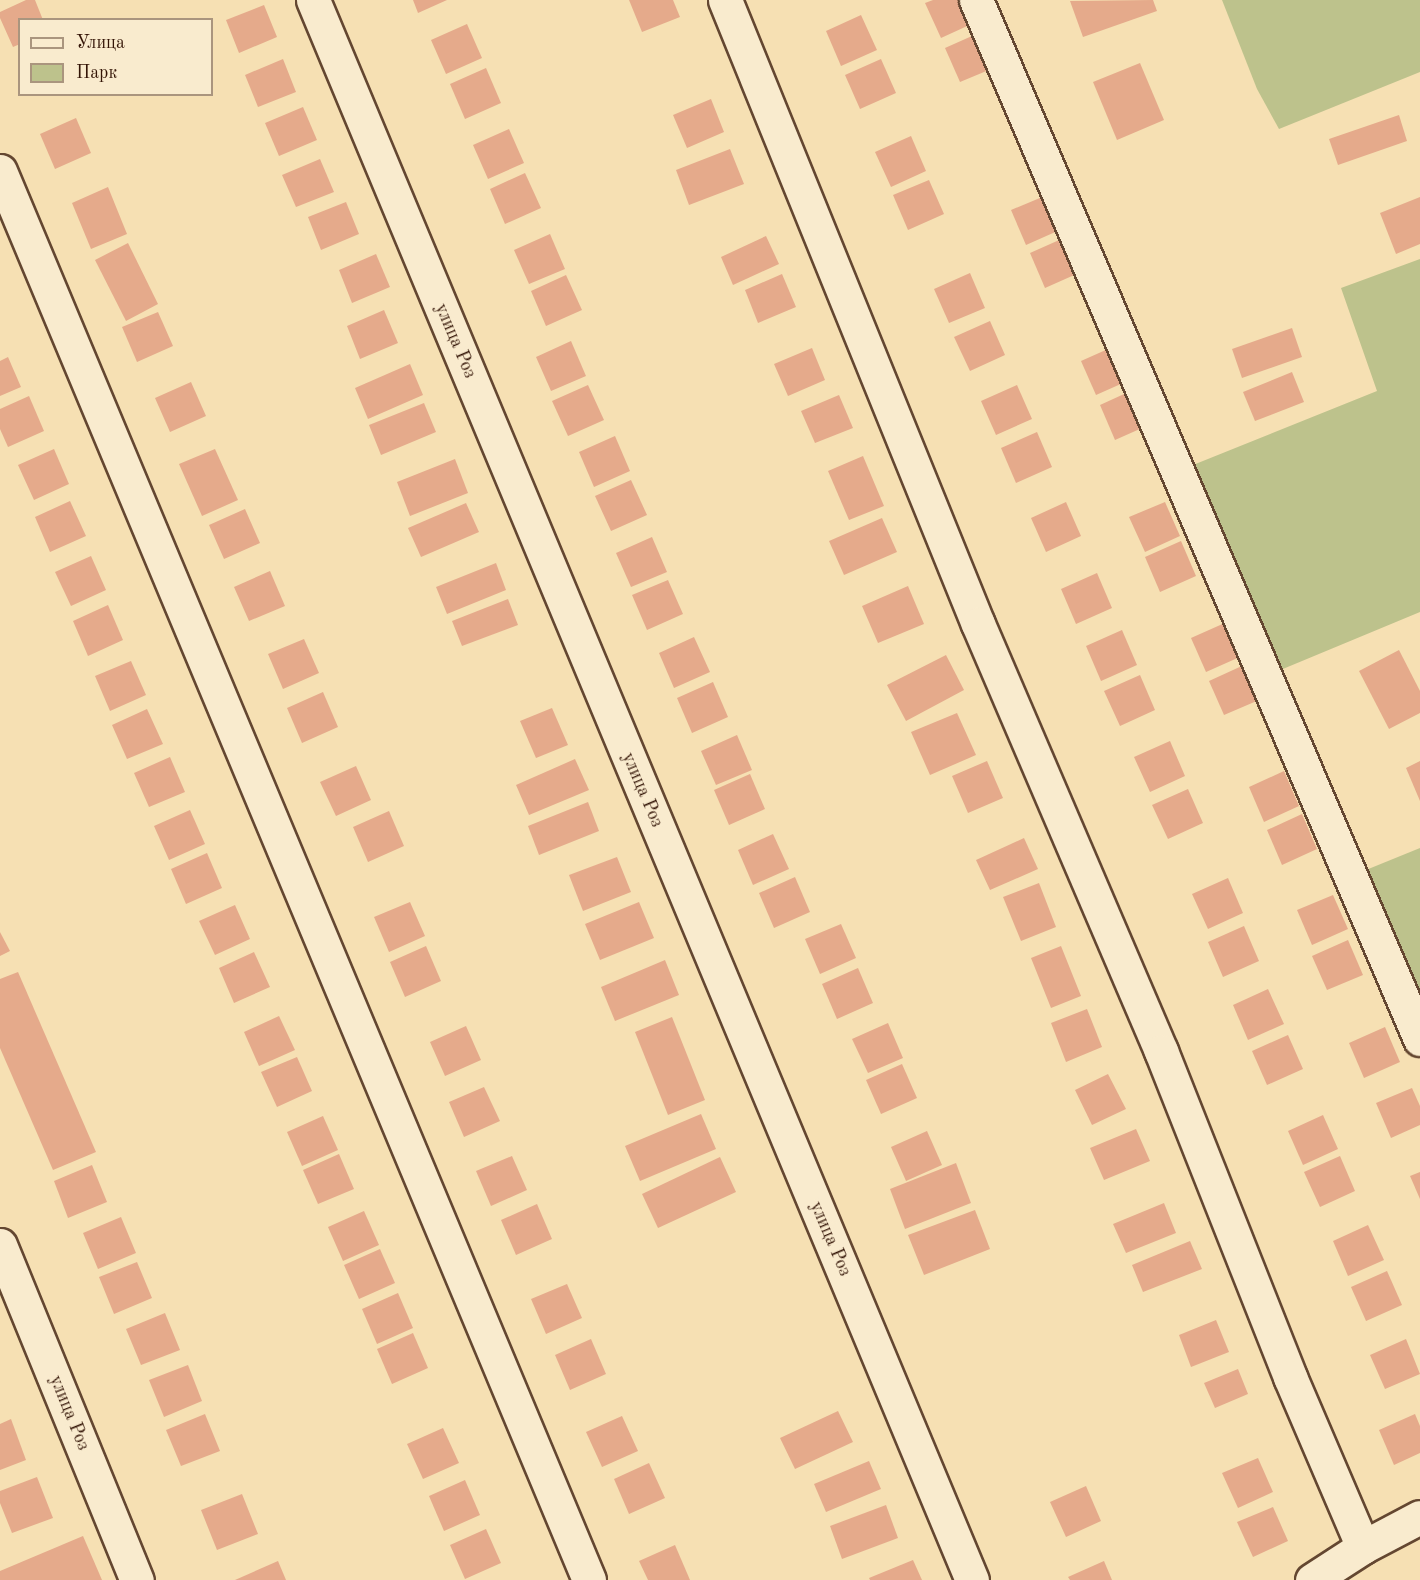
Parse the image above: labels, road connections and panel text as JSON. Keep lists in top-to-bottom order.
{
  "streets": {
    "street": ["улица Роз"]
  },
  "legend": ["Улица", "Парк"]
}
